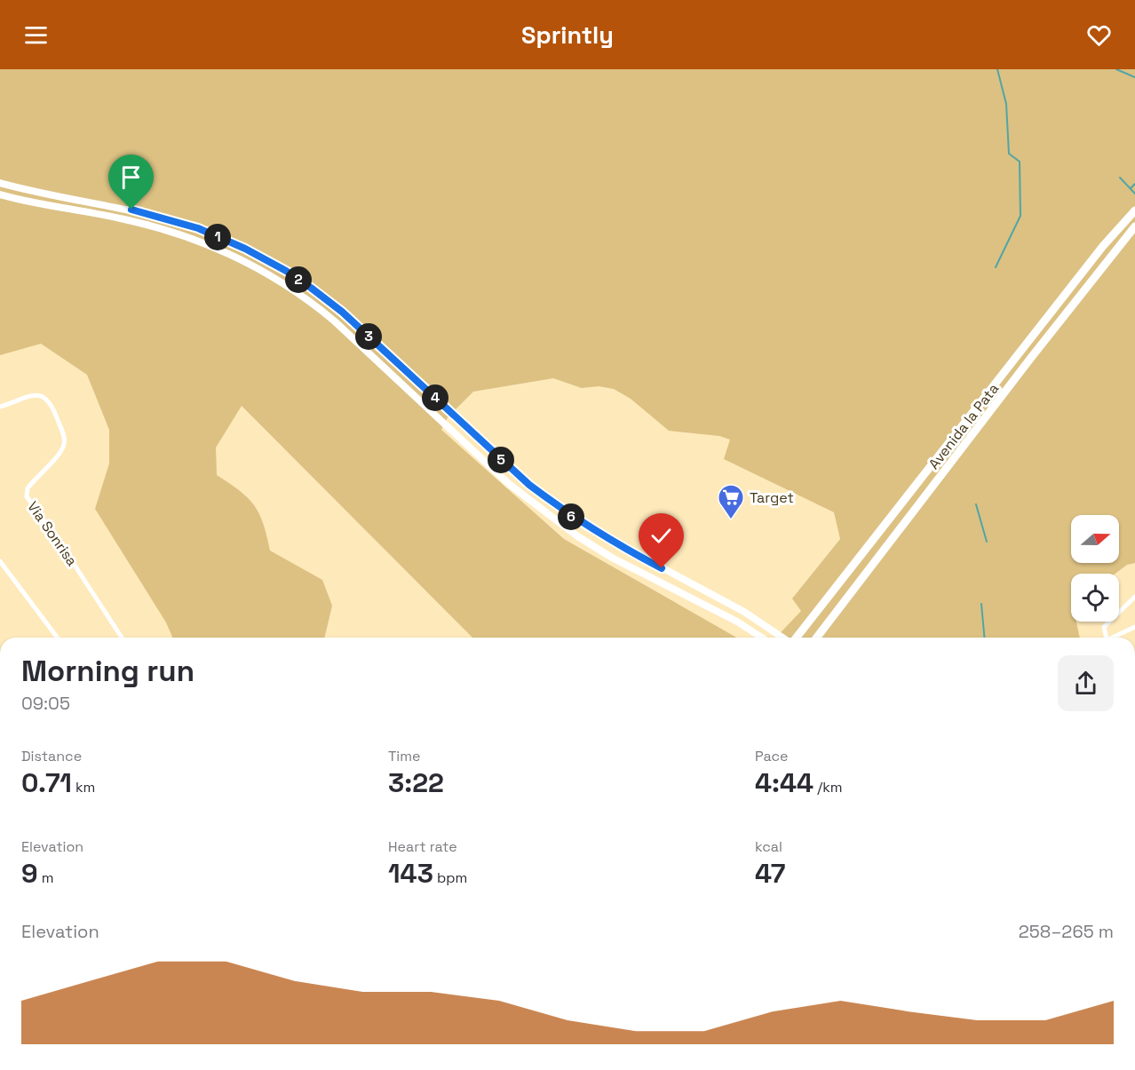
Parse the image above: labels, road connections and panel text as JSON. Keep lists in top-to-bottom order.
{
  "streets": {
    "highway": ["Avenida la Pata"],
    "street": ["Via Sonrisa"]
  },
  "places": {
    "supermarket": ["Target"]
  },
  "north": "right",
  "page": {
    "header": "Sprintly",
    "pins": [
      "1",
      "2",
      "3",
      "4",
      "5",
      "6"
    ],
    "heading": ["Morning run", "09:05"],
    "stats": [
      ["Distance", "0.71 km"],
      ["Time", "3:22"],
      ["Pace", "4:44 /km"],
      ["Elevation", "9 m"],
      ["Heart rate", "143 bpm"],
      ["kcal", "47"]
    ],
    "chart": ["Elevation", "258–265 m"]
  }
}
